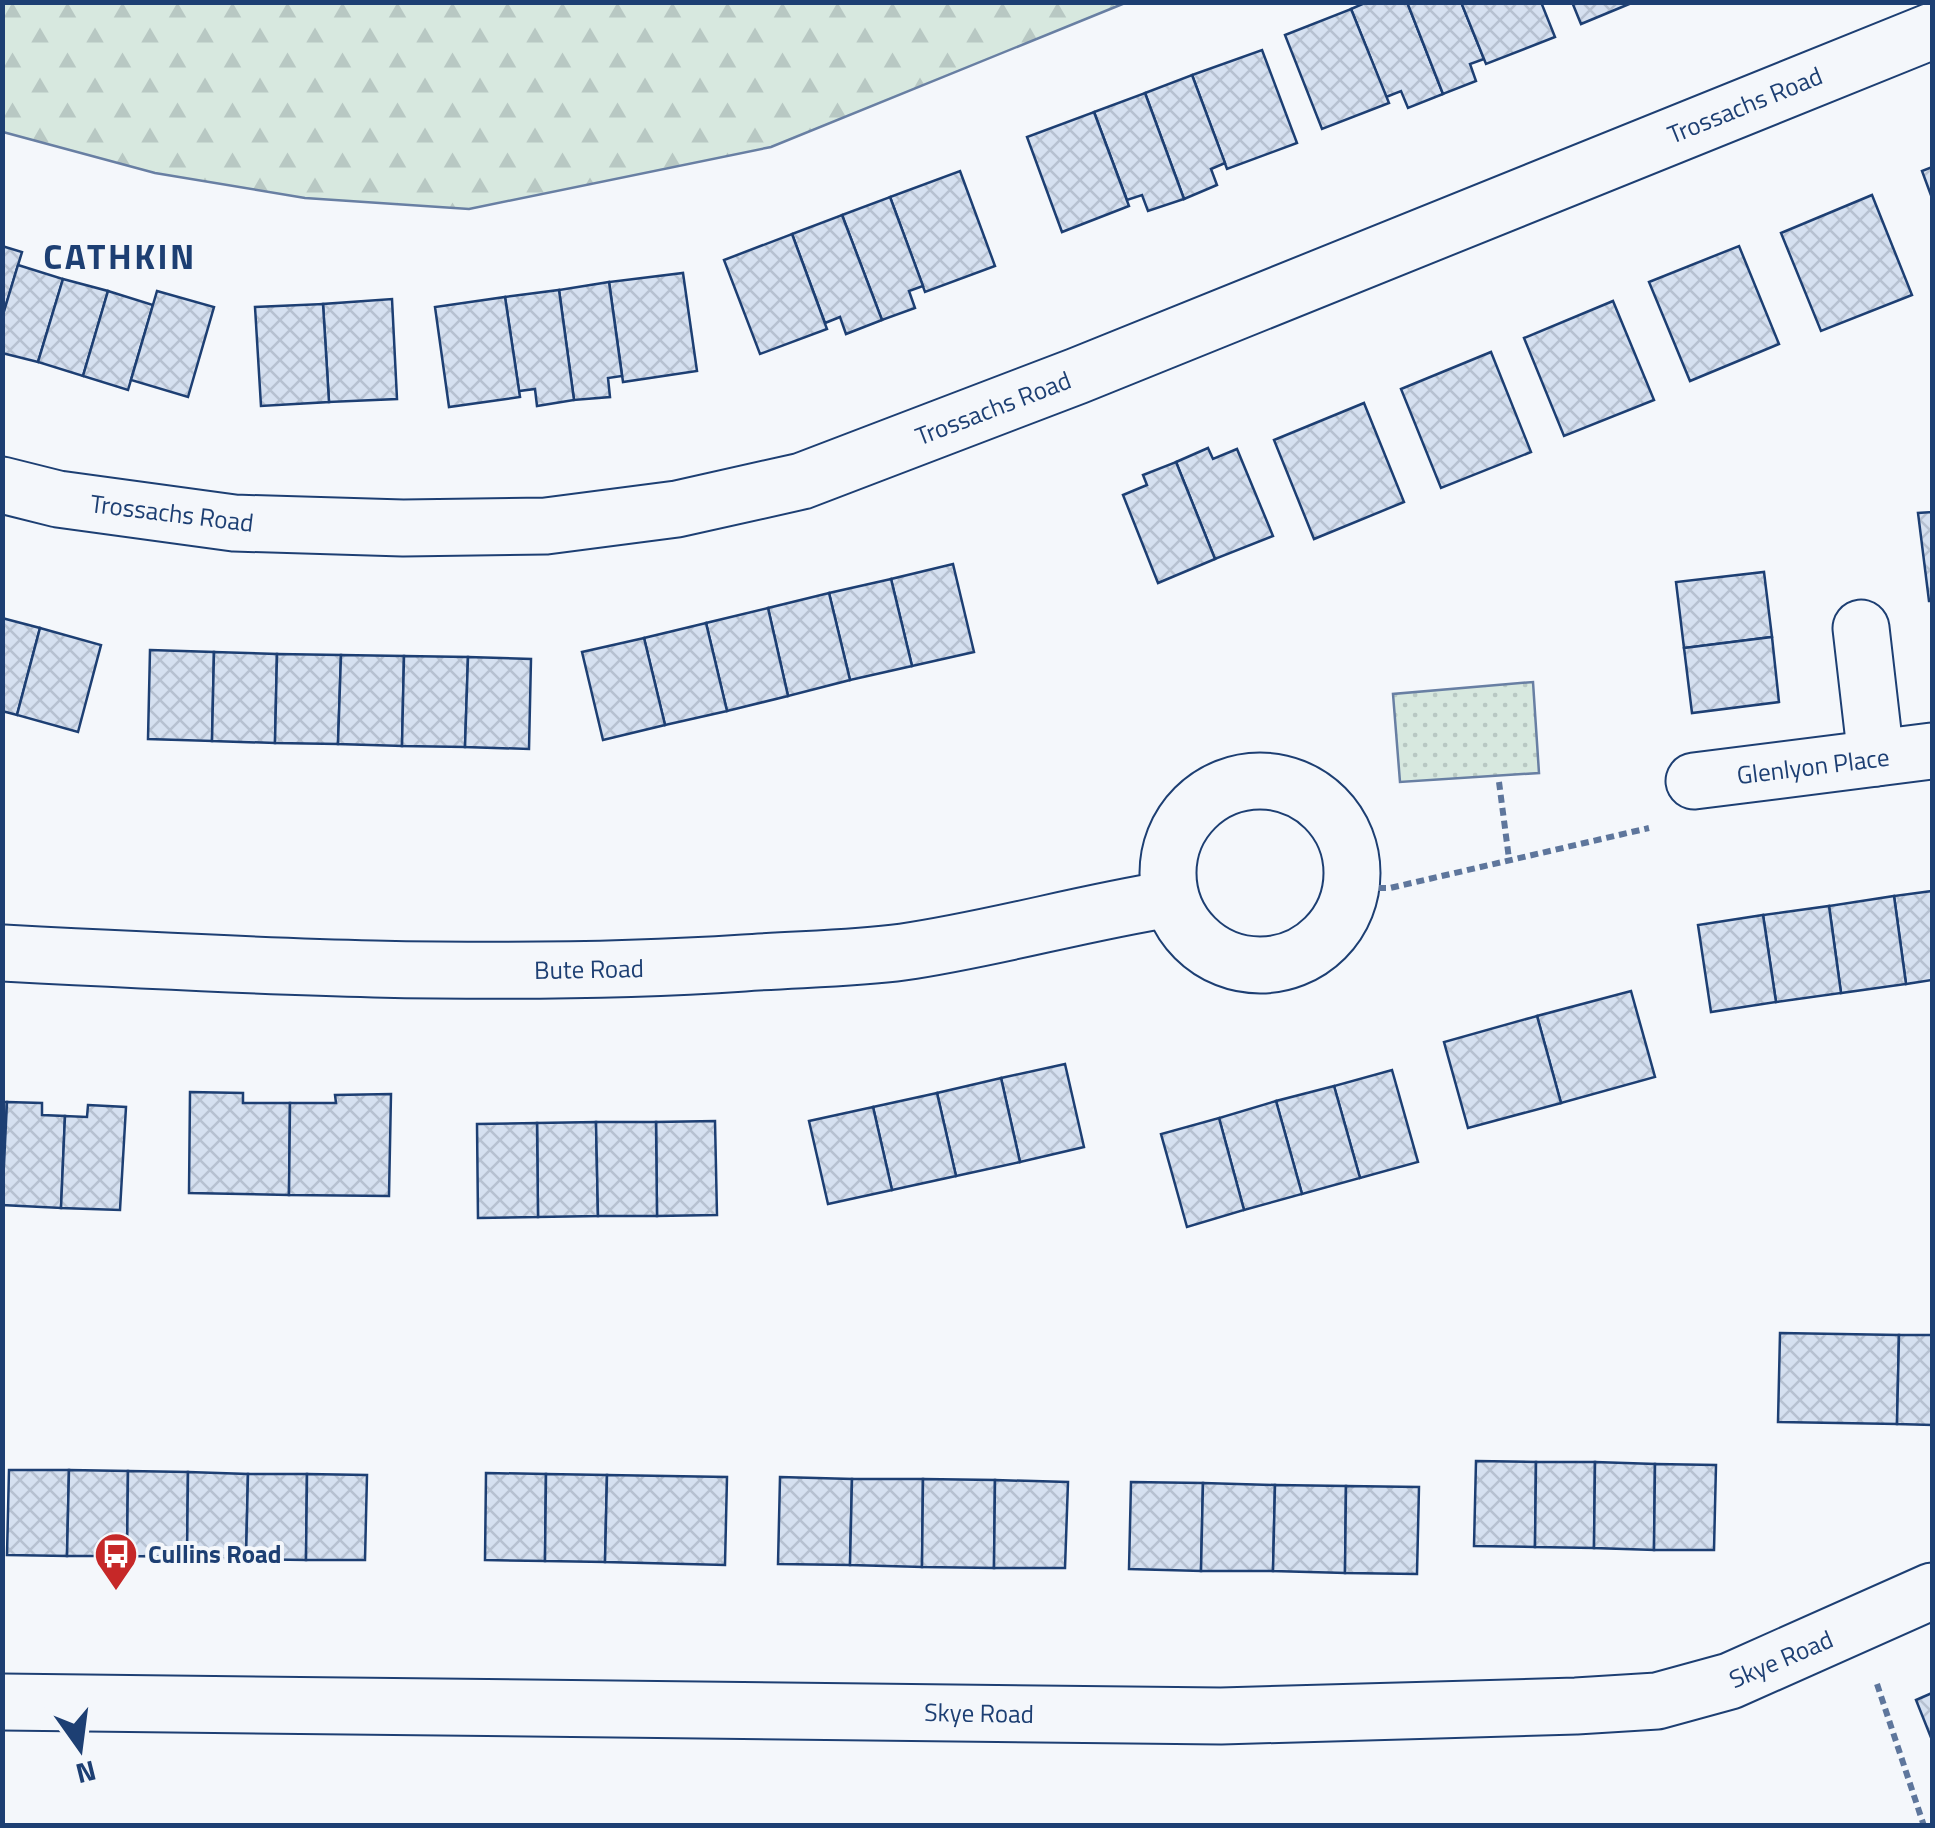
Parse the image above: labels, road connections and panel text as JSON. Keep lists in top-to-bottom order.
{
  "streets": {
    "street": [
      "Trossachs Road",
      "Glenlyon Place",
      "Bute Road",
      "Skye Road"
    ]
  },
  "districts": ["CATHKIN"],
  "places": {
    "bus stop": ["Cullins Road"]
  },
  "north": "bottom"
}
